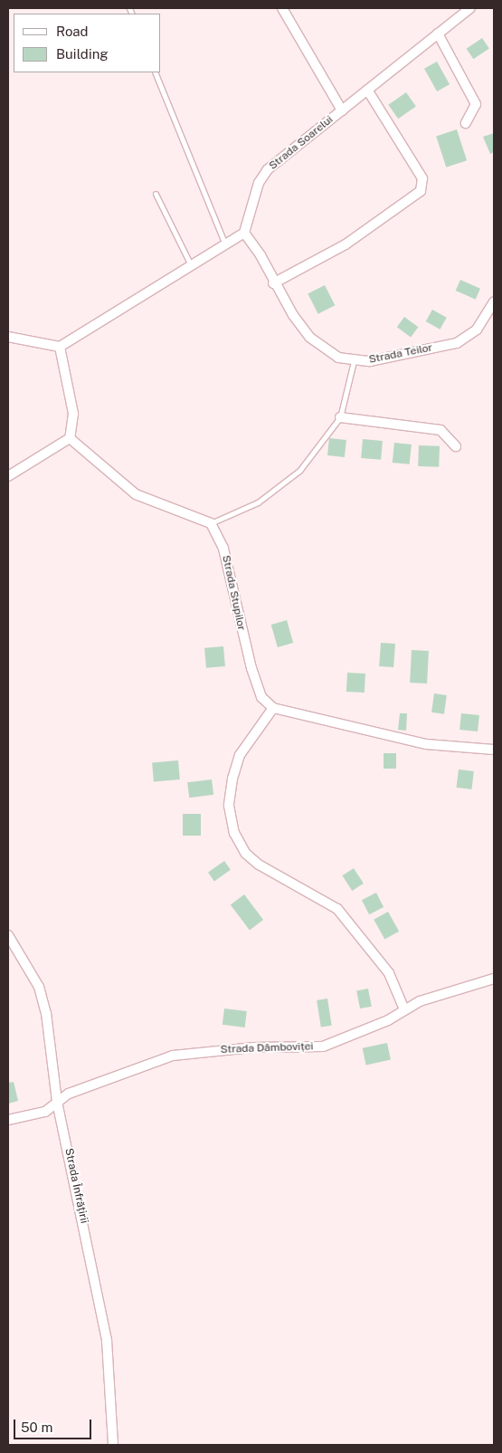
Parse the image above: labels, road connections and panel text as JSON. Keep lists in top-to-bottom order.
{
  "streets": {
    "street": [
      "Strada Soarelui",
      "Strada Teilor",
      "Strada Stupilor",
      "Strada Dâmboviței",
      "Strada Înfrățirii"
    ]
  },
  "crossings": [
    ["Strada Soarelui", "Strada Teilor"],
    ["Strada Dâmboviței", "Strada Înfrățirii"]
  ],
  "legend": ["Road", "Building"],
  "scale_bar": "50 m"
}
